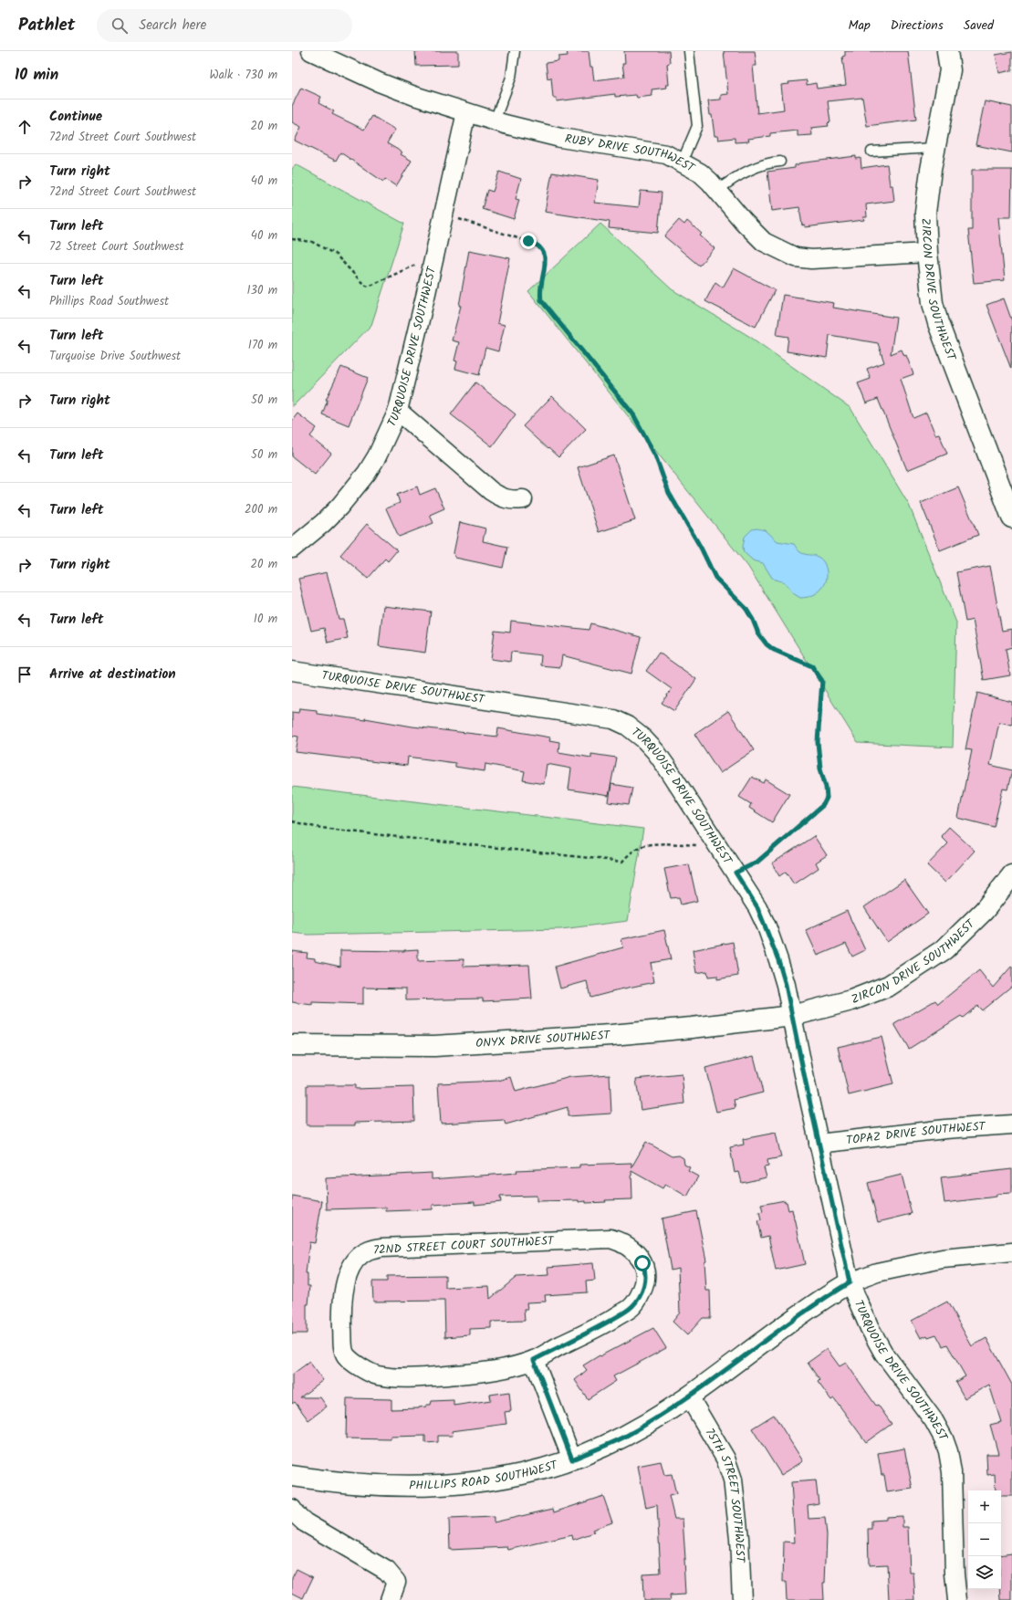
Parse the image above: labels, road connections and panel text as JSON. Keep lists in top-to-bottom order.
{
  "streets": {
    "street": [
      "RUBY DRIVE SOUTHWEST",
      "ZIRCON DRIVE SOUTHWEST",
      "TURQUOISE DRIVE SOUTHWEST",
      "ONYX DRIVE SOUTHWEST",
      "TOPAZ DRIVE SOUTHWEST",
      "72ND STREET COURT SOUTHWEST",
      "PHILLIPS ROAD SOUTHWEST",
      "75TH STREET SOUTHWEST"
    ]
  },
  "crossings": [
    ["RUBY DRIVE SOUTHWEST", "ZIRCON DRIVE SOUTHWEST"],
    ["RUBY DRIVE SOUTHWEST", "TURQUOISE DRIVE SOUTHWEST"],
    ["ZIRCON DRIVE SOUTHWEST", "TURQUOISE DRIVE SOUTHWEST"],
    ["ZIRCON DRIVE SOUTHWEST", "ONYX DRIVE SOUTHWEST"],
    ["TURQUOISE DRIVE SOUTHWEST", "ONYX DRIVE SOUTHWEST"],
    ["TURQUOISE DRIVE SOUTHWEST", "TOPAZ DRIVE SOUTHWEST"],
    ["TURQUOISE DRIVE SOUTHWEST", "PHILLIPS ROAD SOUTHWEST"],
    ["PHILLIPS ROAD SOUTHWEST", "75TH STREET SOUTHWEST"]
  ],
  "page": {
    "header": "Pathlet",
    "search": "Search here",
    "nav": ["Map", "Directions", "Saved"],
    "heading": ["10 min", "Walk · 730 m"],
    "list": [
      ["Continue", "72nd Street Court Southwest", "20 m"],
      ["Turn right", "72nd Street Court Southwest", "40 m"],
      ["Turn left", "72 Street Court Southwest", "40 m"],
      ["Turn left", "Phillips Road Southwest", "130 m"],
      ["Turn left", "Turquoise Drive Southwest", "170 m"],
      ["Turn right", "50 m"],
      ["Turn left", "50 m"],
      ["Turn left", "200 m"],
      ["Turn right", "20 m"],
      ["Turn left", "10 m"],
      "Arrive at destination"
    ],
    "map_buttons": ["+", "−"]
  }
}
